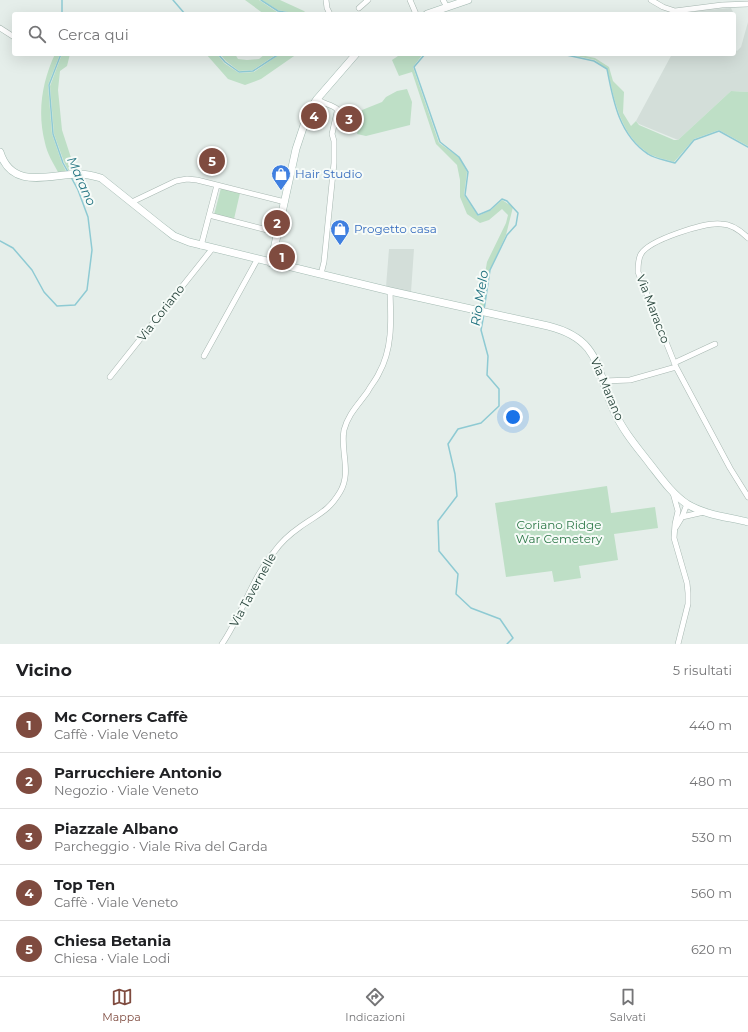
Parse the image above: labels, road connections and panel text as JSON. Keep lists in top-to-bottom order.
{
  "streets": {
    "main road": ["Via Marano"],
    "street": ["Via Maracco", "Via Coriano", "Via Tavernelle"]
  },
  "crossings": [
    ["Via Coriano", "Via Marano"],
    ["Via Marano", "Via Tavernelle"]
  ],
  "water": ["Marano", "Rio Melo"],
  "parks": ["Coriano Ridge War Cemetery"],
  "places": {
    "shop": ["Hair Studio", "Progetto casa"]
  },
  "page": {
    "search": "Cerca qui",
    "pins": [
      "4",
      "3",
      "5",
      "2",
      "1"
    ],
    "heading": ["Vicino", "5 risultati"],
    "list": [
      {
        "mark": "1",
        "name": "Mc Corners Caffè",
        "note": "Caffè · Viale Veneto",
        "value": "440 m"
      },
      {
        "mark": "2",
        "name": "Parrucchiere Antonio",
        "note": "Negozio · Viale Veneto",
        "value": "480 m"
      },
      {
        "mark": "3",
        "name": "Piazzale Albano",
        "note": "Parcheggio · Viale Riva del Garda",
        "value": "530 m"
      },
      {
        "mark": "4",
        "name": "Top Ten",
        "note": "Caffè · Viale Veneto",
        "value": "560 m"
      },
      {
        "mark": "5",
        "name": "Chiesa Betania",
        "note": "Chiesa · Viale Lodi",
        "value": "620 m"
      }
    ],
    "nav": ["Mappa", "Indicazioni", "Salvati"]
  }
}
